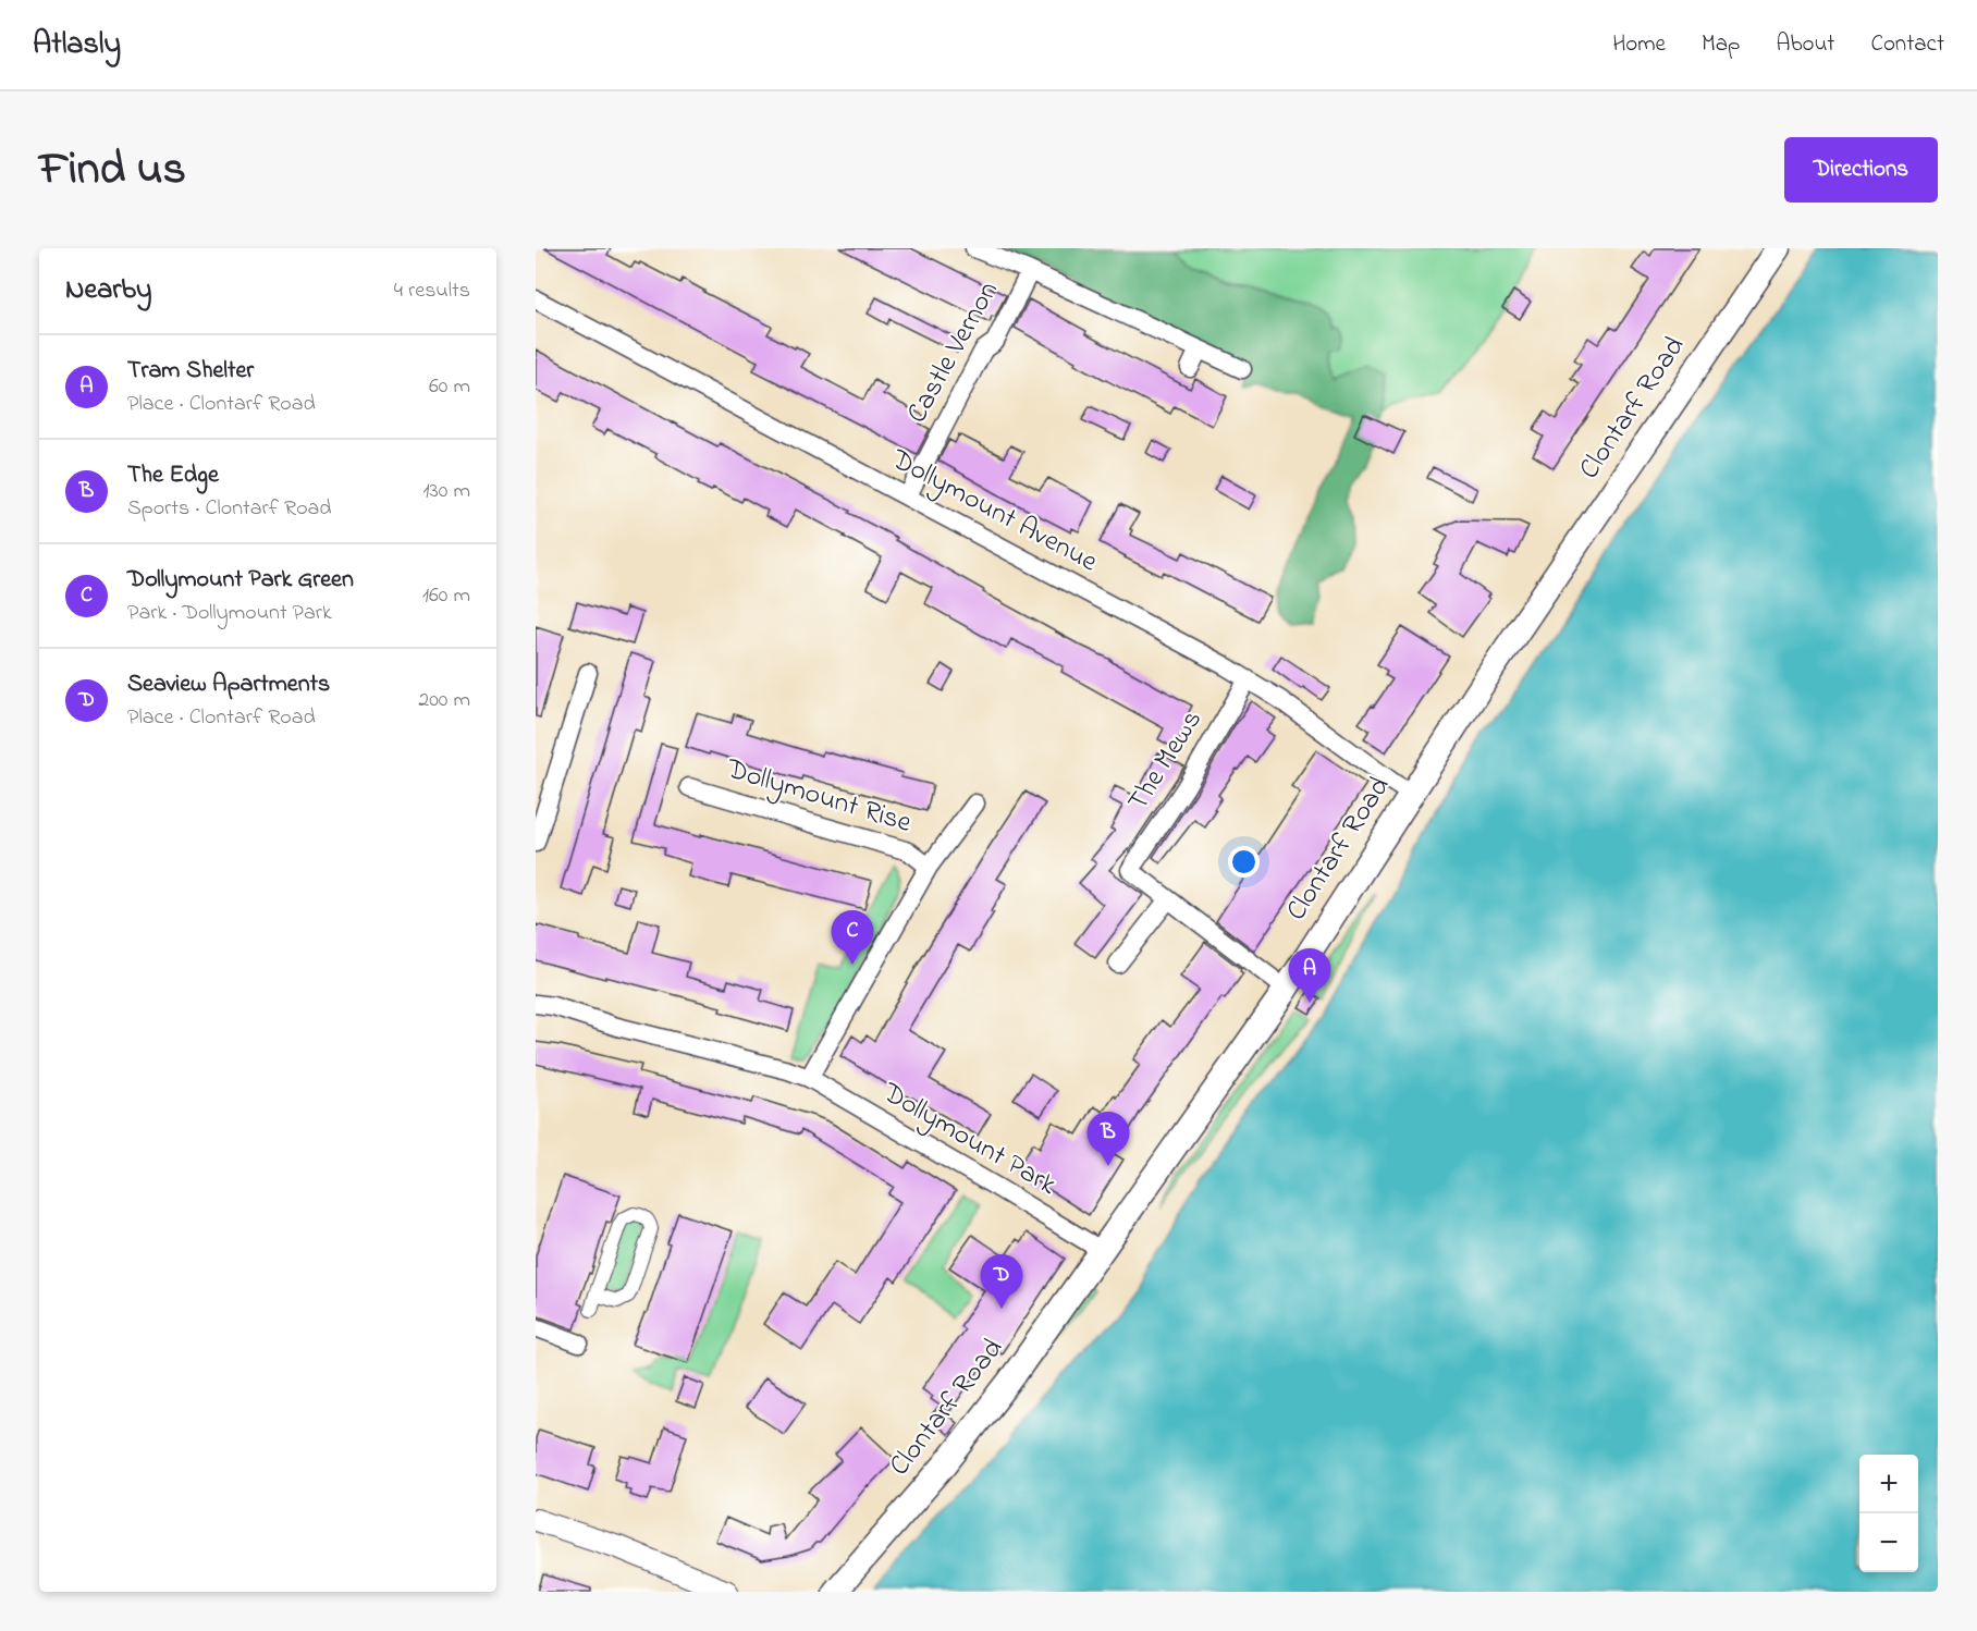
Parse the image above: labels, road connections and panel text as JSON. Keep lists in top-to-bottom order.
{
  "streets": {
    "main road": ["Clontarf Road"],
    "street": [
      "Castle Vernon",
      "Dollymount Avenue",
      "The Mews",
      "Dollymount Rise",
      "Dollymount Park"
    ]
  },
  "crossings": [
    ["Castle Vernon", "Dollymount Avenue"],
    ["Clontarf Road", "Dollymount Avenue"],
    ["Clontarf Road", "Dollymount Park"],
    ["Dollymount Avenue", "The Mews"]
  ],
  "page": {
    "header": "Atlasly",
    "nav": [
      "Home",
      "Map",
      "About",
      "Contact"
    ],
    "title": "Find us",
    "buttons": "Directions",
    "heading": ["Nearby", "4 results"],
    "list": [
      {
        "mark": "A",
        "name": "Tram Shelter",
        "note": "Place · Clontarf Road",
        "value": "60 m"
      },
      {
        "mark": "B",
        "name": "The Edge",
        "note": "Sports · Clontarf Road",
        "value": "130 m"
      },
      {
        "mark": "C",
        "name": "Dollymount Park Green",
        "note": "Park · Dollymount Park",
        "value": "160 m"
      },
      {
        "mark": "D",
        "name": "Seaview Apartments",
        "note": "Place · Clontarf Road",
        "value": "200 m"
      }
    ],
    "pins": [
      "C",
      "A",
      "B",
      "D"
    ],
    "map_buttons": ["+", "−"]
  }
}
